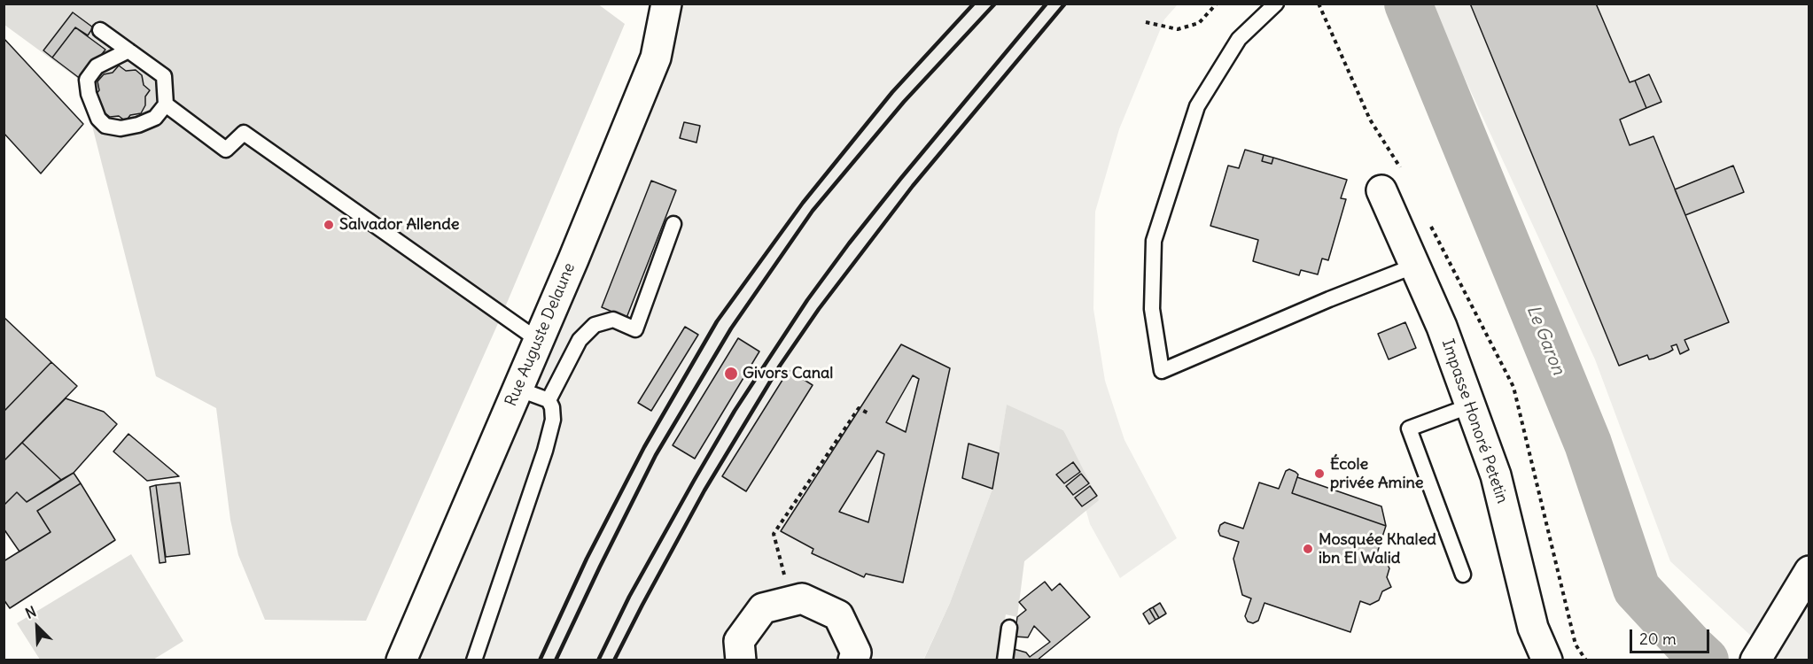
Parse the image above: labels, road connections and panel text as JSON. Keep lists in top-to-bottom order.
{
  "streets": {
    "street": ["Rue Auguste Delaune", "Impasse Honoré Petetin"]
  },
  "water": ["Le Garon"],
  "places": [
    "Salvador Allende",
    "Givors Canal",
    "École privée Amine",
    "Mosquée Khaled ibn El Walid"
  ],
  "scale_bar": "20 m",
  "north": "top left"
}
